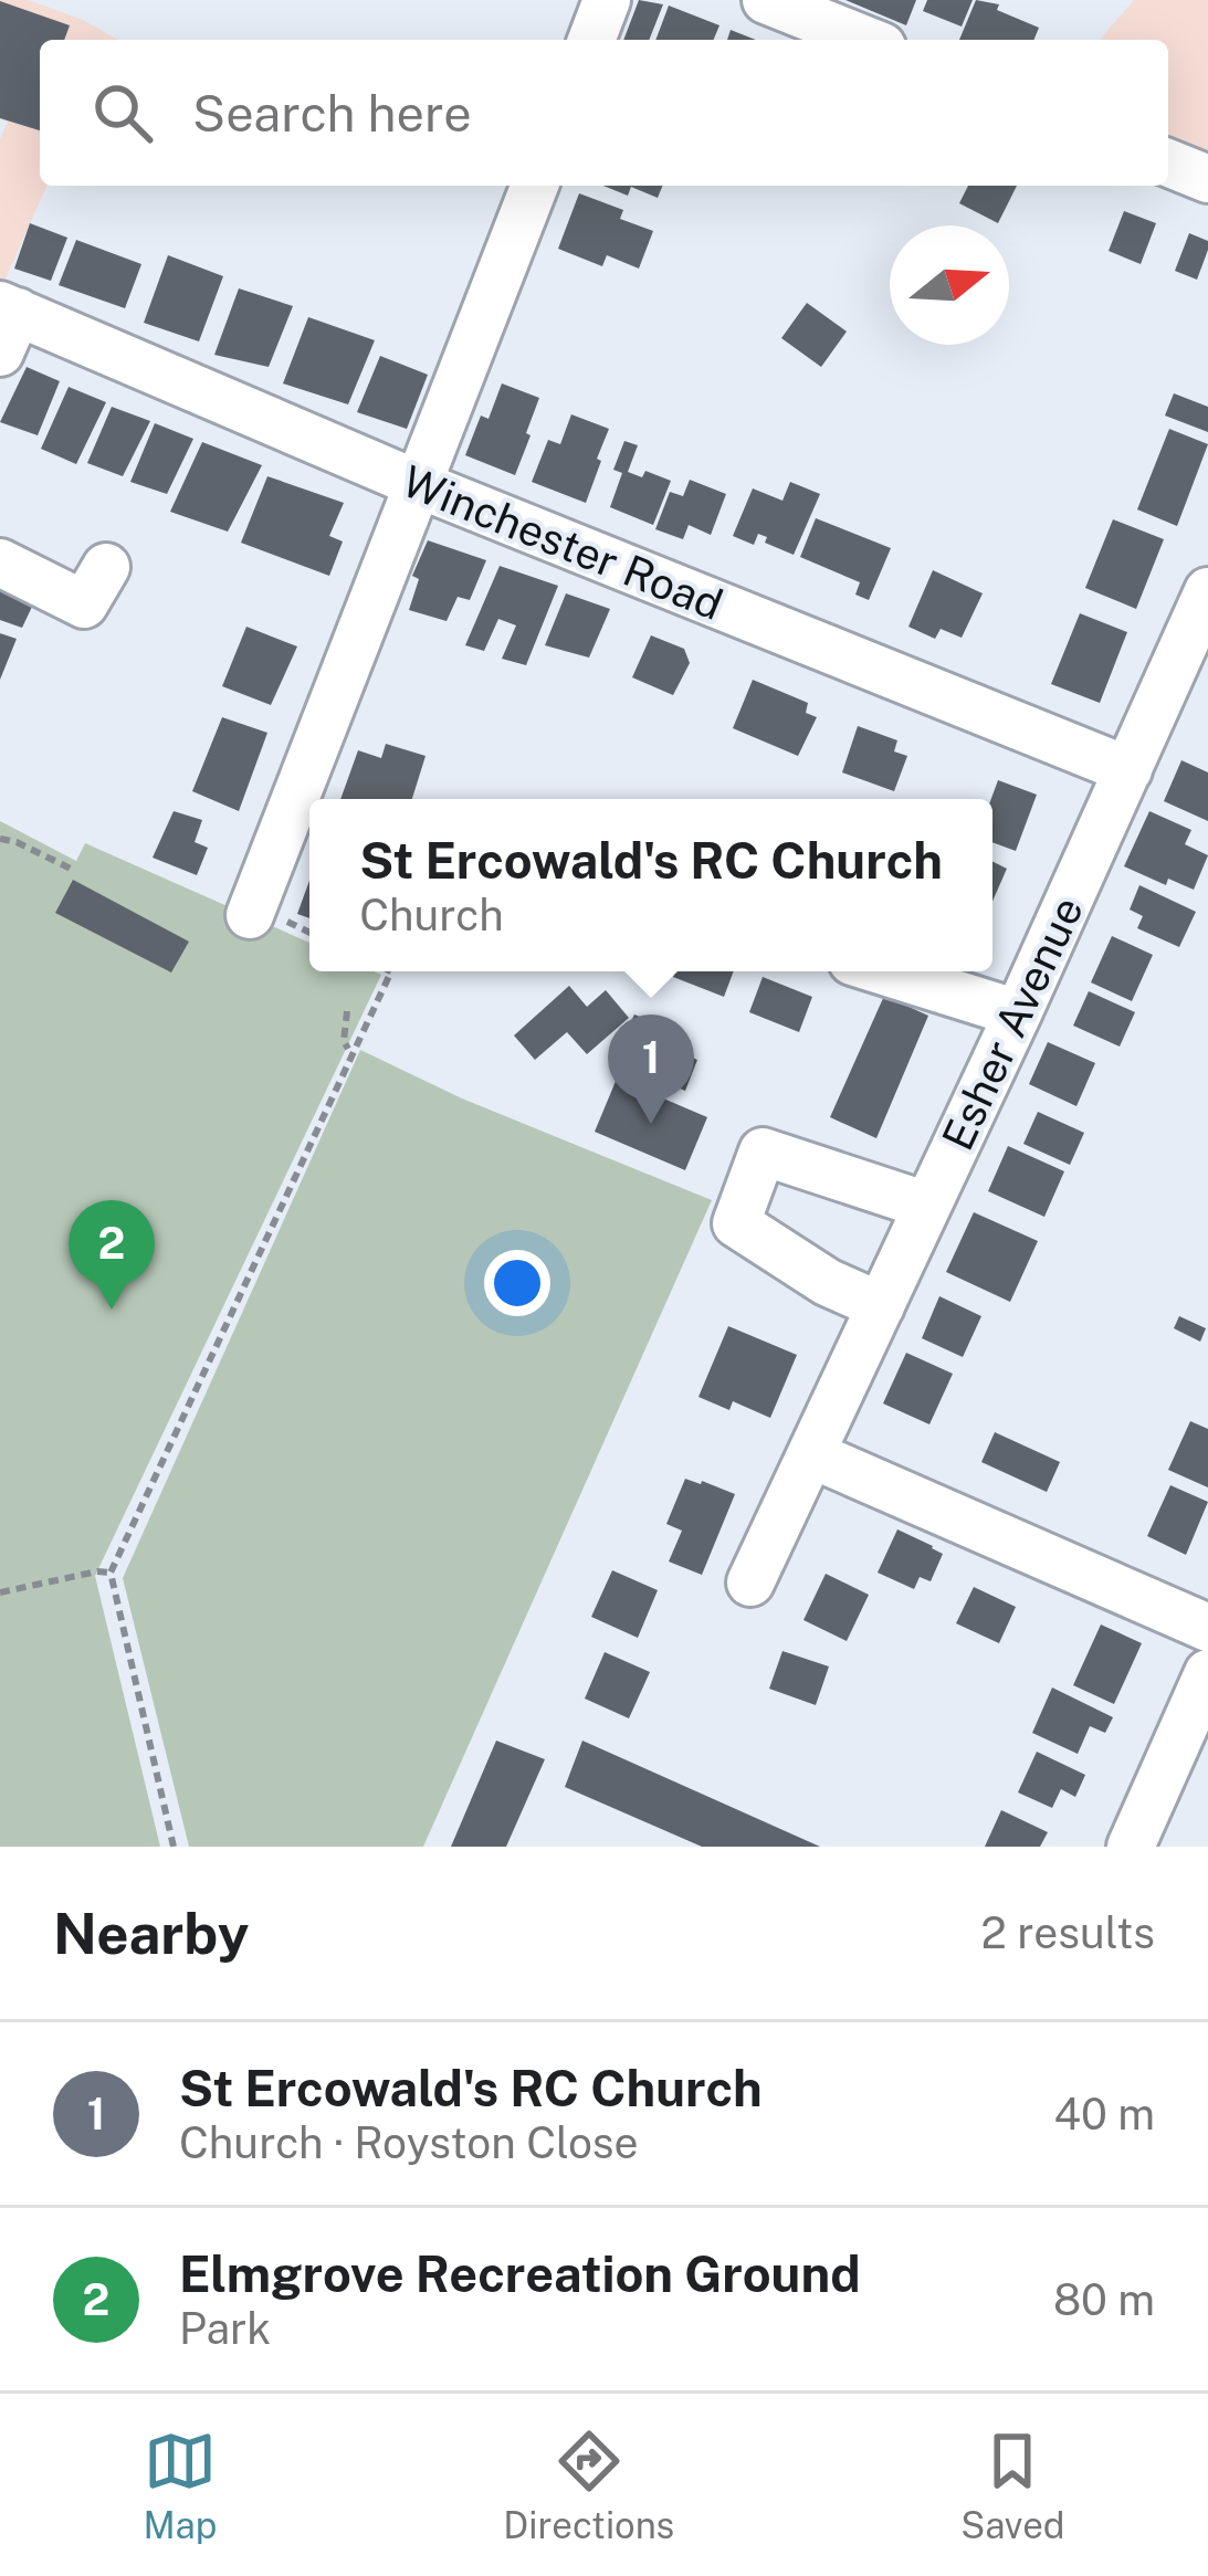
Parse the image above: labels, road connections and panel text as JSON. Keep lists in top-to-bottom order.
{
  "streets": {
    "street": ["Winchester Road", "Esher Avenue"]
  },
  "crossings": [
    ["Winchester Road", "Esher Avenue"]
  ],
  "north": "right",
  "page": {
    "search": "Search here",
    "popup": ["St Ercowald's RC Church", "Church"],
    "pins": ["1", "2"],
    "heading": ["Nearby", "2 results"],
    "list": [
      {
        "mark": "1",
        "name": "St Ercowald's RC Church",
        "note": "Church · Royston Close",
        "value": "40 m"
      },
      {
        "mark": "2",
        "name": "Elmgrove Recreation Ground",
        "note": "Park",
        "value": "80 m"
      }
    ],
    "nav": ["Map", "Directions", "Saved"]
  }
}
